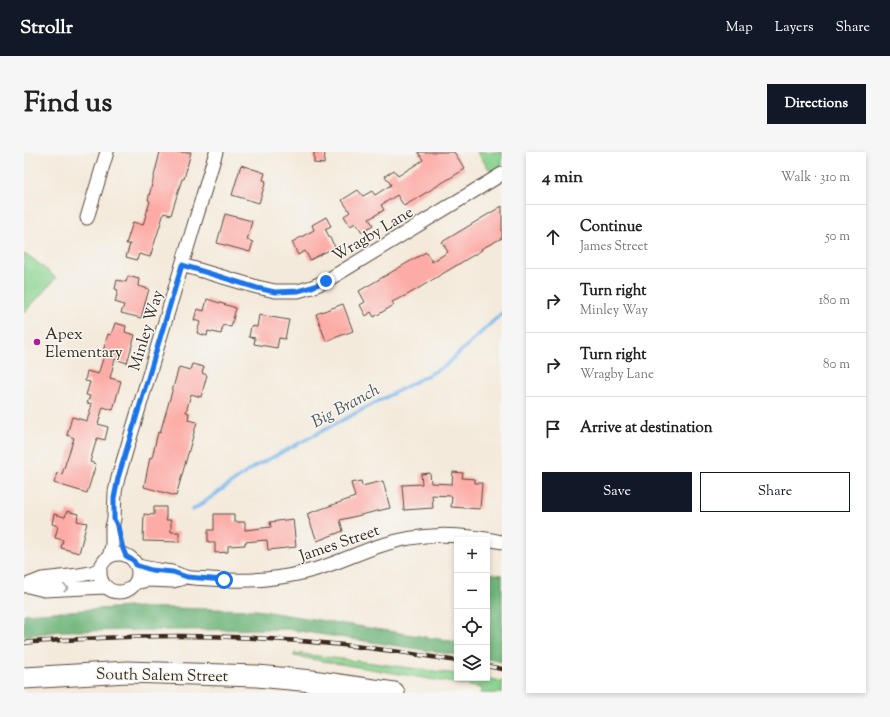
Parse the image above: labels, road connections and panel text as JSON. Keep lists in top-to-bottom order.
{
  "streets": {
    "main road": ["South Salem Street"],
    "street": ["Wragby Lane", "Minley Way", "James Street"]
  },
  "crossings": [
    ["Wragby Lane", "Minley Way"],
    ["Minley Way", "James Street"]
  ],
  "water": ["Big Branch"],
  "places": ["Apex Elementary"],
  "page": {
    "header": "Strollr",
    "nav": ["Map", "Layers", "Share"],
    "title": "Find us",
    "buttons": [
      "Directions",
      ["Save", "Share"]
    ],
    "heading": ["4 min", "Walk · 310 m"],
    "list": [
      ["Continue", "James Street", "50 m"],
      ["Turn right", "Minley Way", "180 m"],
      ["Turn right", "Wragby Lane", "80 m"],
      "Arrive at destination"
    ],
    "map_buttons": ["+", "−"]
  }
}
